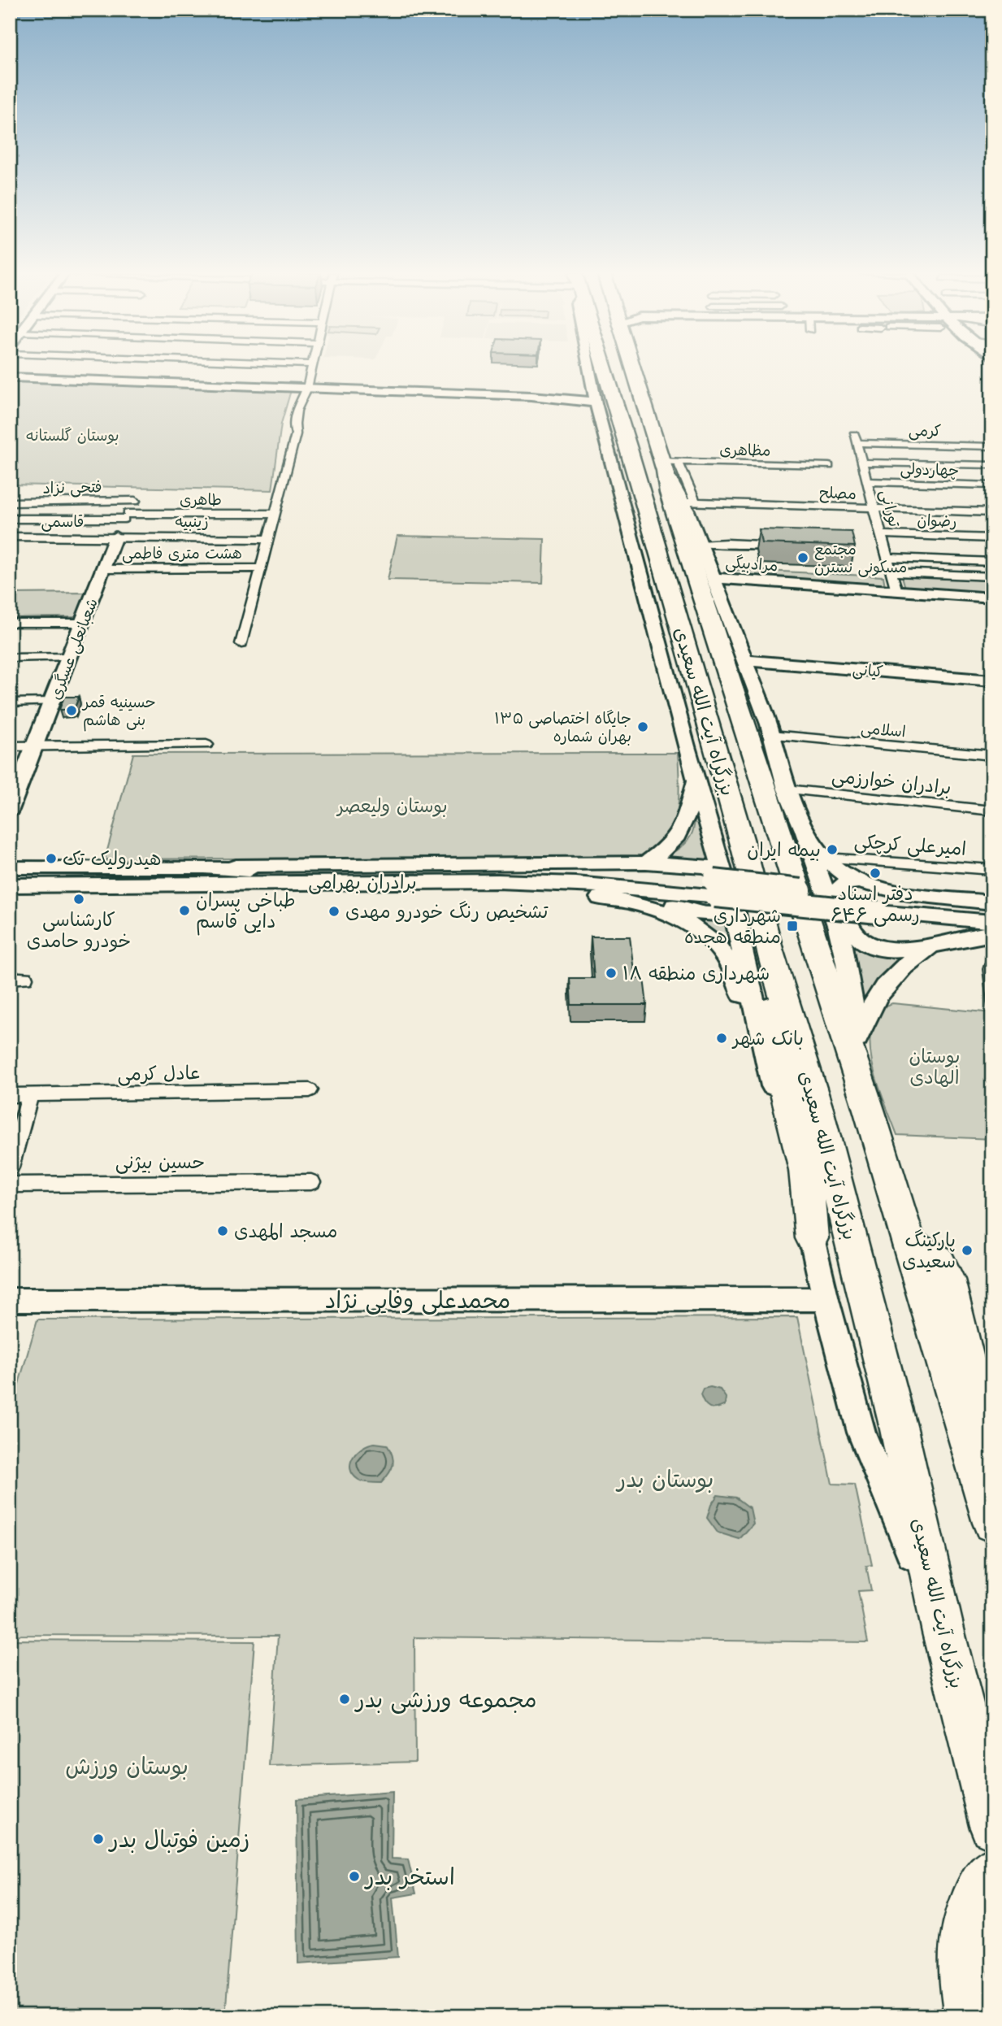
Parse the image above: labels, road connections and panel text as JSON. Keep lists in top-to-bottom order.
{
  "streets": {
    "highway": ["بزرگراه آیت الله سعیدی"],
    "main road": [
      "مرادبیگی",
      "شعبانعلی عسگری",
      "کیانی",
      "برادران بهرامی",
      "محمدعلی وفایی نژاد"
    ],
    "street": [
      "کرمی",
      "مظاهری",
      "چهاردولی",
      "فتحی نزاد",
      "مصلح",
      "طاهری",
      "تورانی",
      "رضوان",
      "قاسمی",
      "زینبیه",
      "هشت متری فاطمی",
      "اسلامی",
      "برادران خوارزمی",
      "امیرعلی کرچکی",
      "عادل کرمی",
      "حسین بیژنی"
    ]
  },
  "crossings": [
    ["کرمی", "تورانی"],
    ["مظاهری", "بزرگراه آیت الله سعیدی"],
    ["چهاردولی", "تورانی"],
    ["فتحی نزاد", "شعبانعلی عسگری"],
    ["مصلح", "تورانی"],
    ["طاهری", "شعبانعلی عسگری"],
    ["تورانی", "رضوان"],
    ["تورانی", "مرادبیگی"],
    ["قاسمی", "زینبیه"],
    ["قاسمی", "شعبانعلی عسگری"],
    ["زینبیه", "شعبانعلی عسگری"],
    ["هشت متری فاطمی", "شعبانعلی عسگری"]
  ],
  "parks": [
    "بوستان گلستانه",
    "بوستان ولیعصر",
    "بوستان الهادی",
    "بوستان بدر",
    "بوستان ورزش"
  ],
  "places": {
    "other": [
      "مجتمع مسکونی نسترن",
      "حسینیه قمر بنی هاشم",
      "۱۳۵ جایگاه اختصاصی بهران شماره",
      "بیمه ایران",
      "هیدرولیک تک",
      "دفتر اسناد رسمی ۶۴۶",
      "کارشناسی خودرو حامدی",
      "طباخی پسران دایی قاسم",
      "تشخیص رنگ خودرو مهدی",
      "شهرداری منطقه ۱۸",
      "بانک شهر",
      "مسجد المهدی",
      "پارکینگ سعیدی",
      "مجموعه ورزشی بدر",
      "زمین فوتبال بدر",
      "استخر بدر"
    ],
    "transit": ["شهرداری منطقه هجده"]
  }
}
